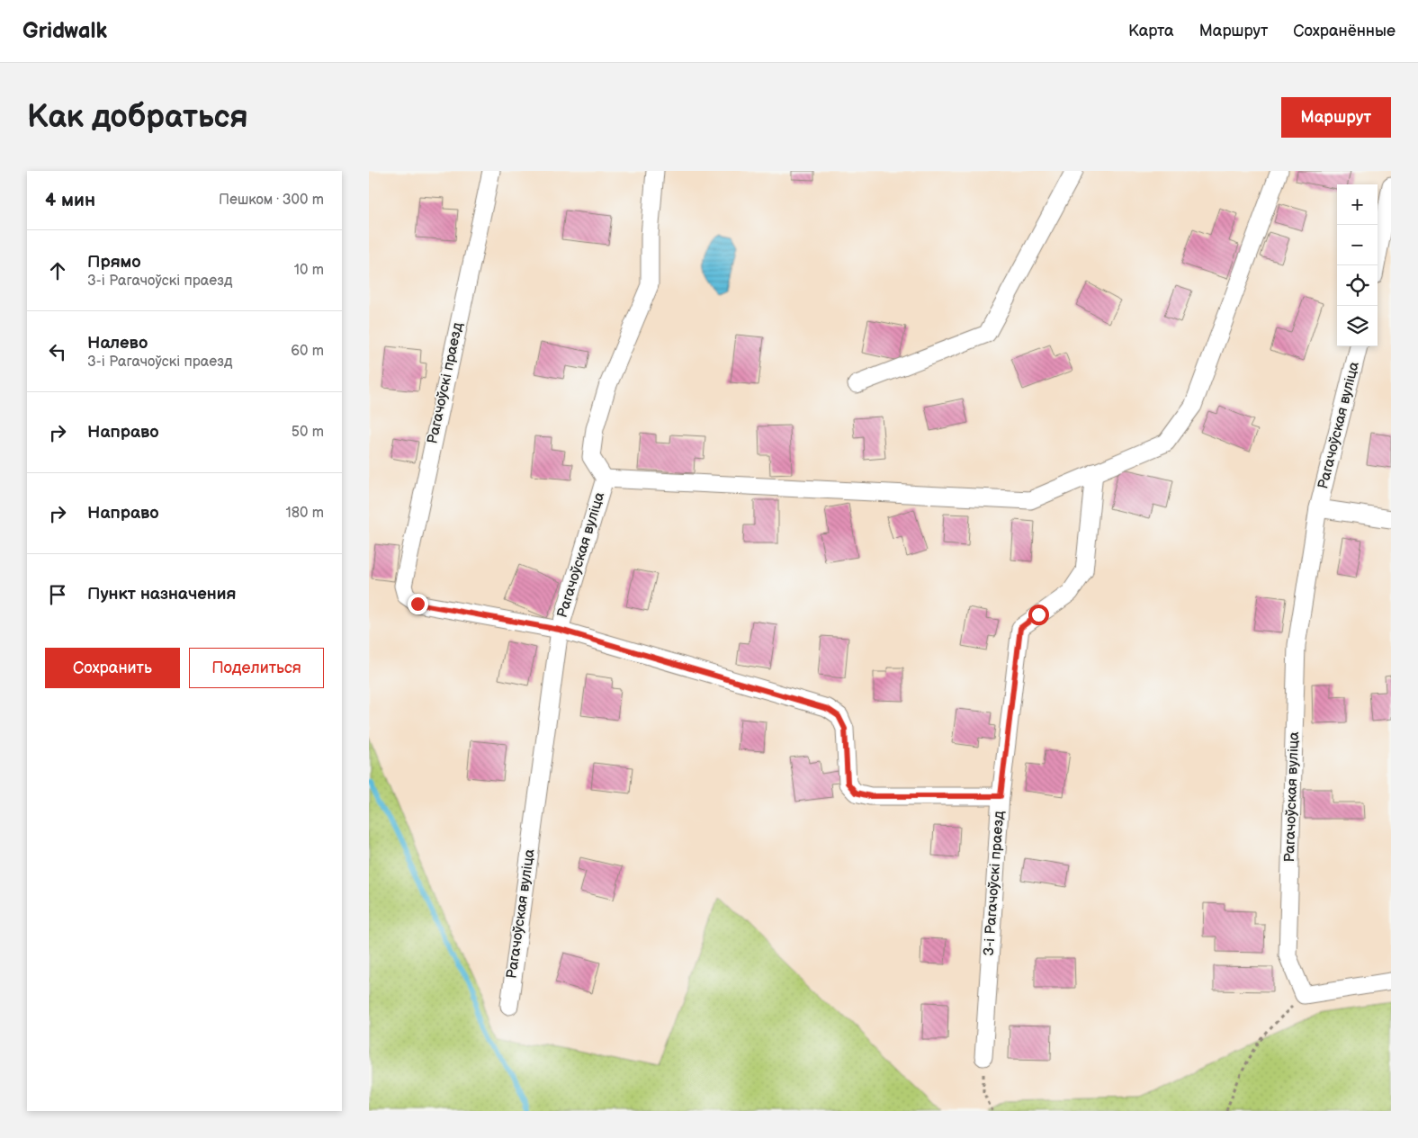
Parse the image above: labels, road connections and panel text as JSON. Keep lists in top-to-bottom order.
{
  "streets": {
    "street": ["Рагачоўскі праезд", "Рагачоўская вуліца", "3-і Рагачоўскі праезд"]
  },
  "crossings": [
    ["Рагачоўскі праезд", "Рагачоўская вуліца"]
  ],
  "page": {
    "header": "Gridwalk",
    "nav": ["Карта", "Маршрут", "Сохранённые"],
    "buttons": [
      "Маршрут",
      ["Сохранить", "Поделиться"]
    ],
    "title": "Как добраться",
    "heading": ["4 мин", "Пешком · 300 m"],
    "map_buttons": ["+", "−"],
    "list": [
      ["Прямо", "3-і Рагачоўскі праезд", "10 m"],
      ["Налево", "3-і Рагачоўскі праезд", "60 m"],
      ["Направо", "50 m"],
      ["Направо", "180 m"],
      "Пункт назначения"
    ]
  }
}
